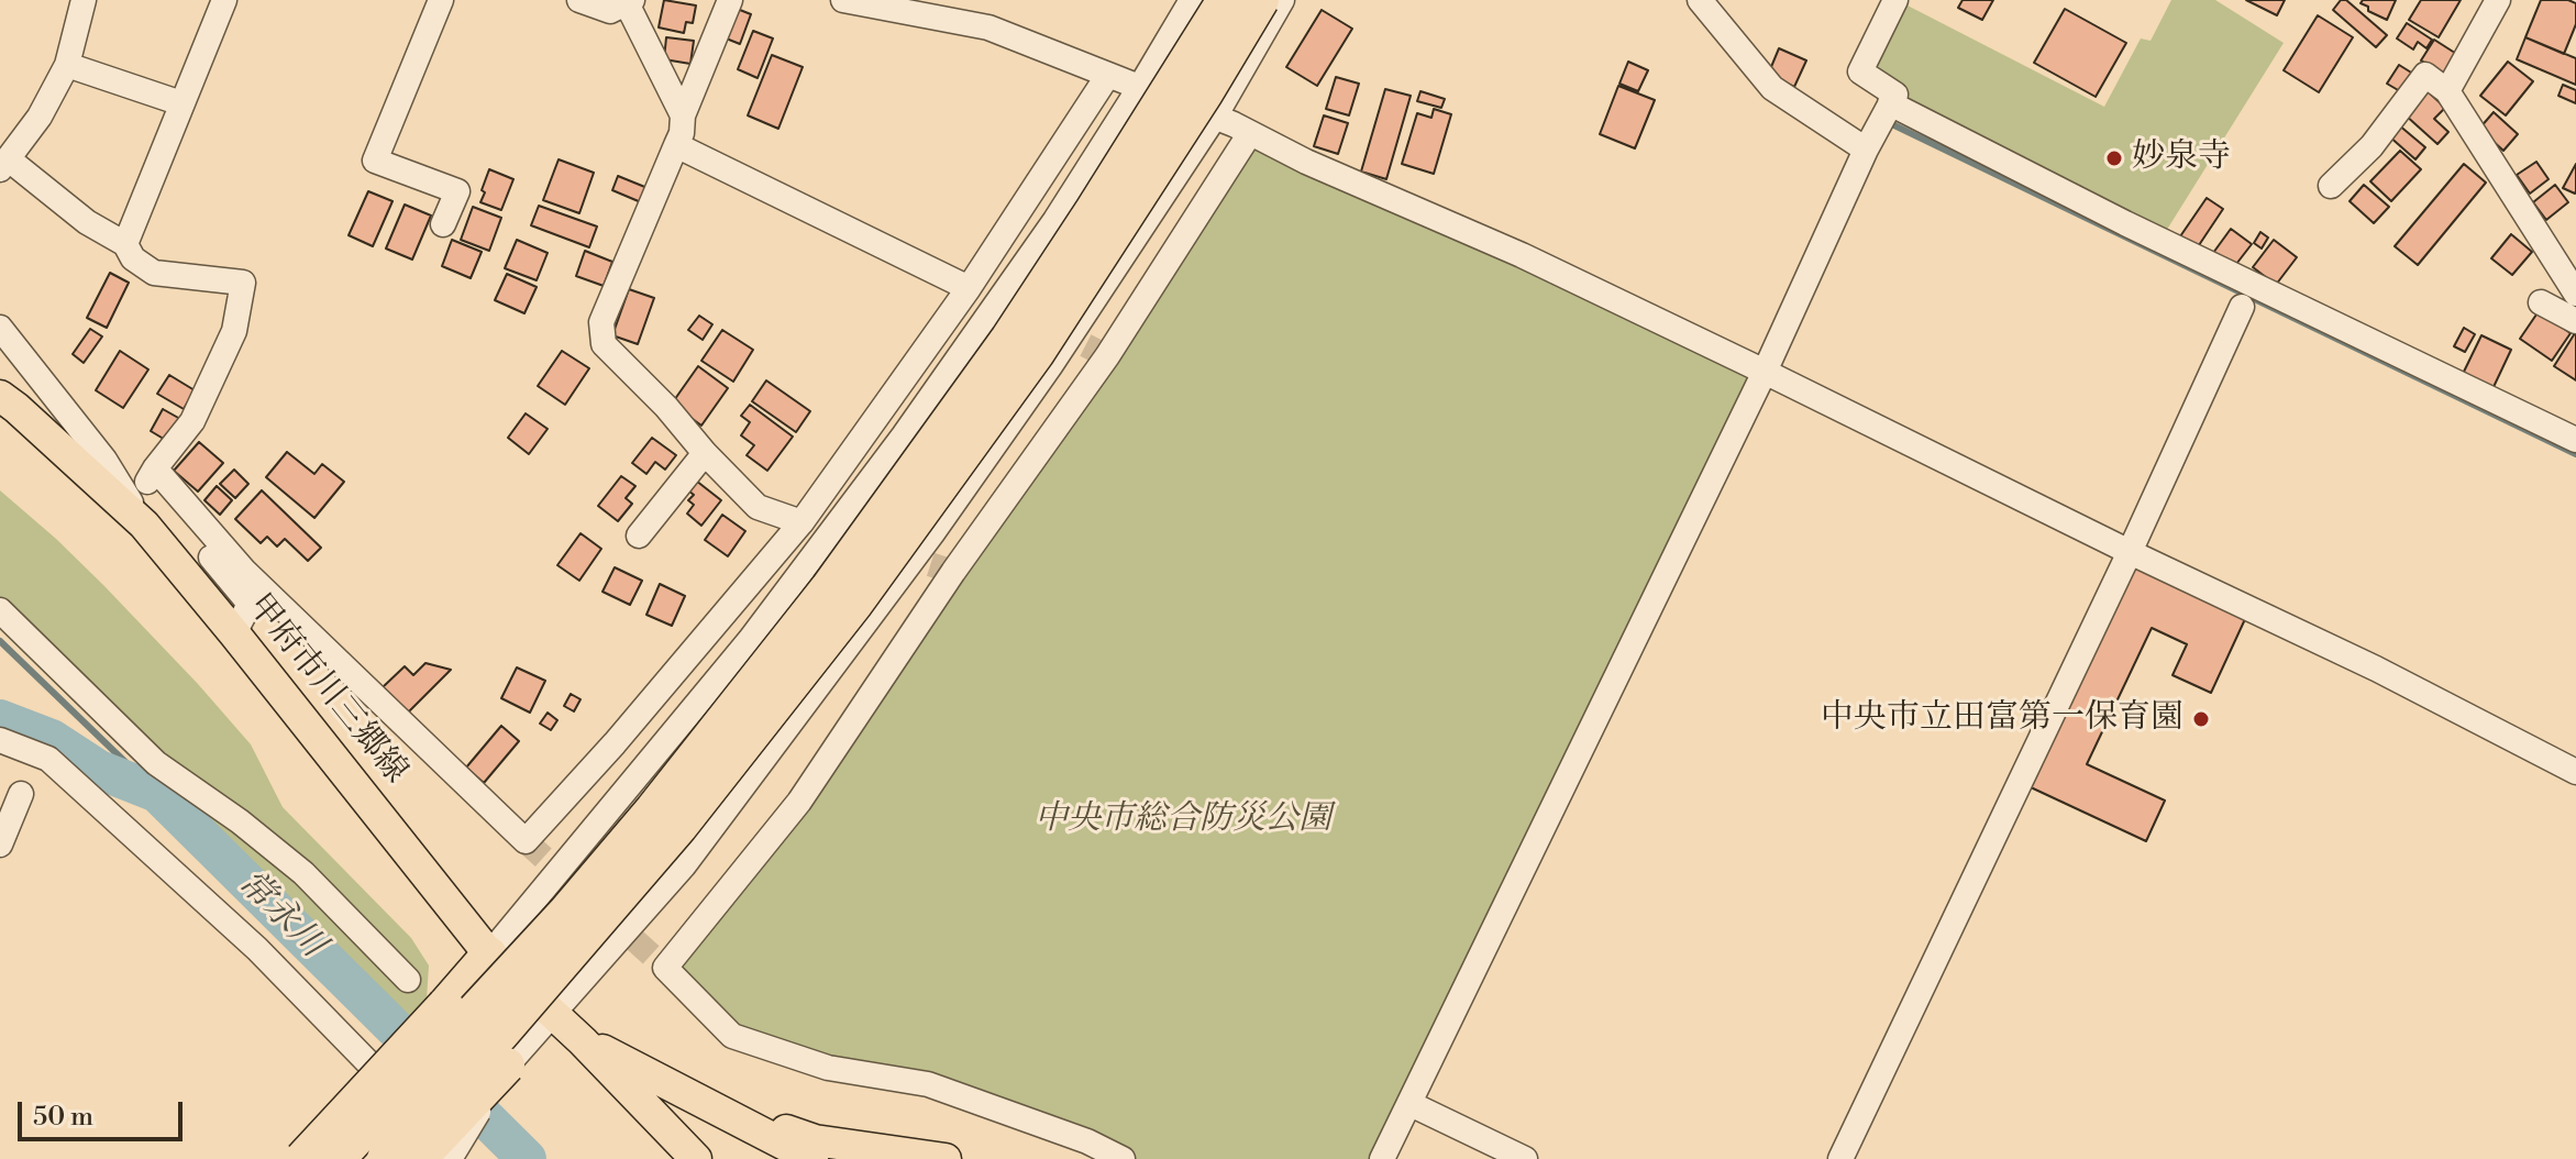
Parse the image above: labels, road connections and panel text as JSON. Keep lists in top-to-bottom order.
{
  "streets": {
    "main road": ["甲府市川三郷線"]
  },
  "water": ["常永川"],
  "parks": ["中央市総合防災公園"],
  "places": ["妙泉寺", "中央市立田富第一保育園"],
  "scale_bar": "50 m"
}
